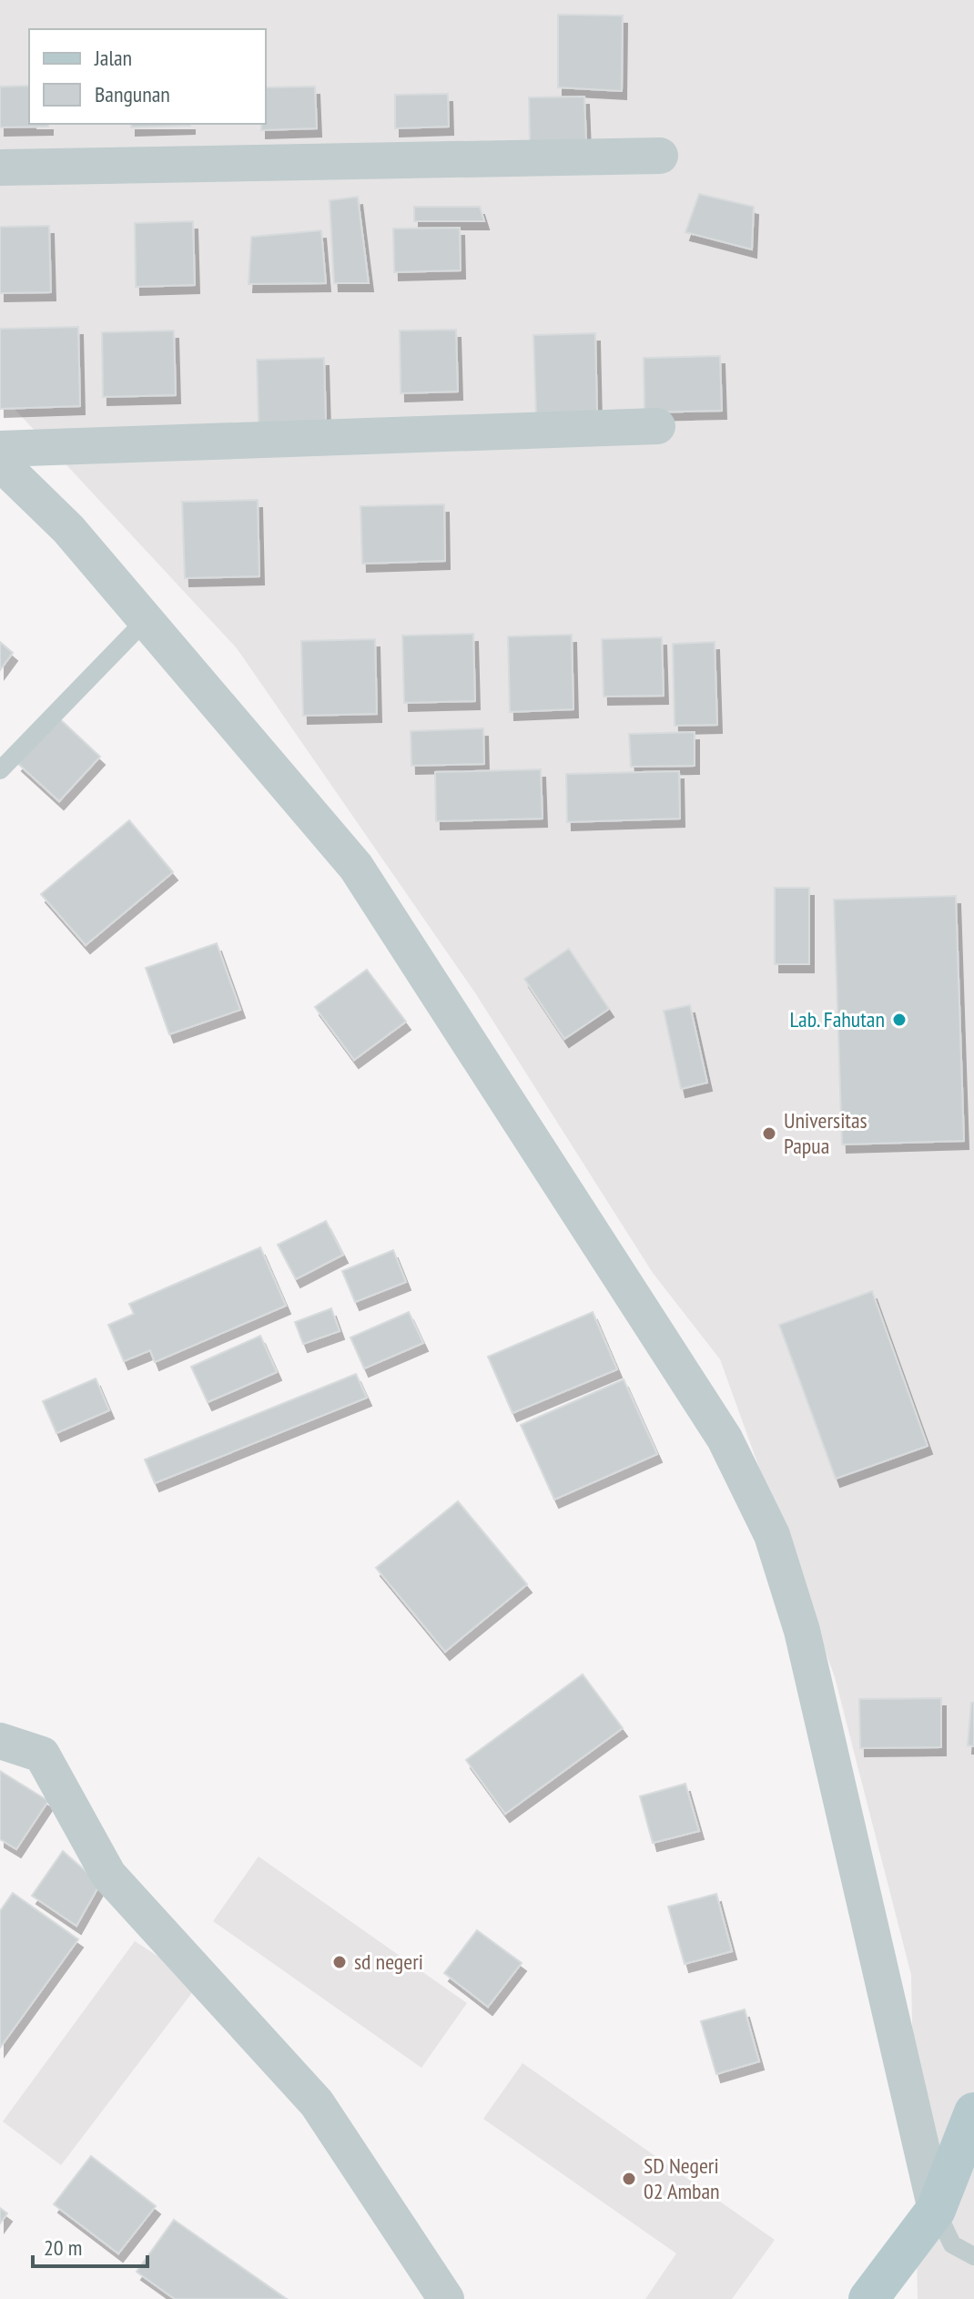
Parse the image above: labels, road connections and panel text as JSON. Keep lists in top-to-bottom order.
{
  "places": [
    "Lab. Fahutan",
    "Universitas Papua",
    "sd negeri",
    "SD Negeri 02 Amban"
  ],
  "legend": ["Jalan", "Bangunan"],
  "scale_bar": "20 m"
}
